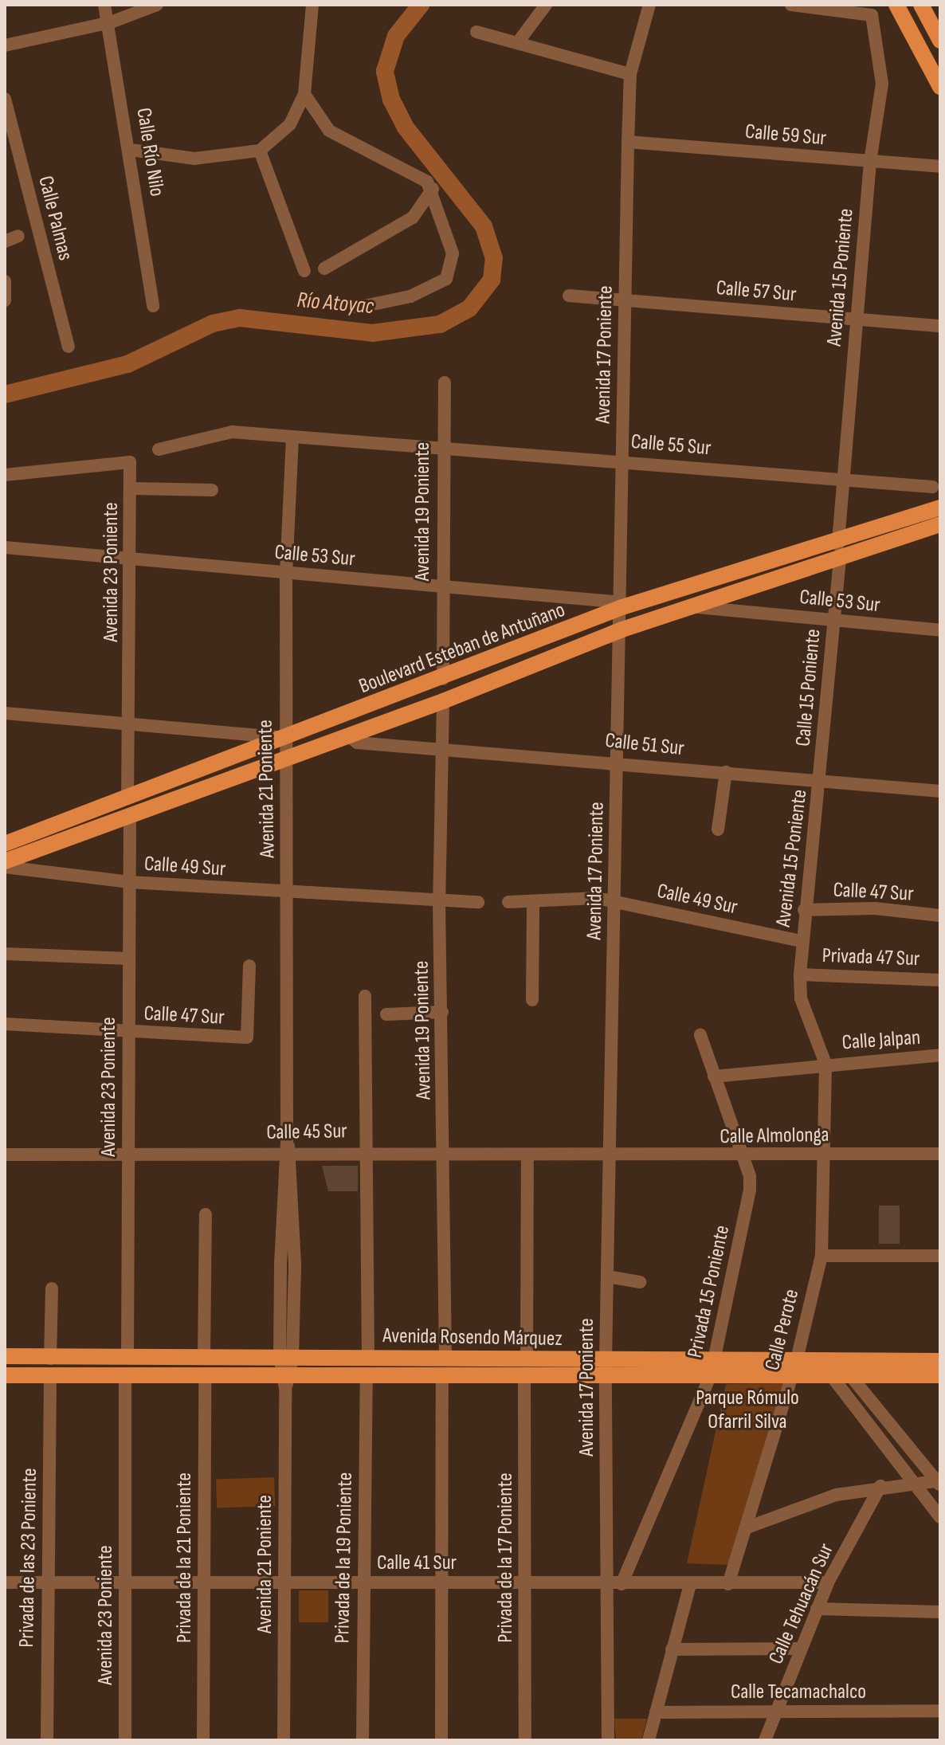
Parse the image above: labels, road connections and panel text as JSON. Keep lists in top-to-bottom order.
{
  "streets": {
    "main road": ["Boulevard Esteban de Antuñano", "Avenida Rosendo Márquez"],
    "street": [
      "Calle 59 Sur",
      "Calle Río Nilo",
      "Calle Palmas",
      "Avenida 15 Poniente",
      "Calle 57 Sur",
      "Avenida 17 Poniente",
      "Calle 55 Sur",
      "Avenida 19 Poniente",
      "Calle 53 Sur",
      "Avenida 23 Poniente",
      "Calle 15 Poniente",
      "Calle 51 Sur",
      "Avenida 21 Poniente",
      "Calle 49 Sur",
      "Calle 47 Sur",
      "Privada 47 Sur",
      "Calle Jalpan",
      "Calle 45 Sur",
      "Calle Almolonga",
      "Privada 15 Poniente",
      "Calle Perote",
      "Privada de las 23 Poniente",
      "Privada de la 21 Poniente",
      "Privada de la 19 Poniente",
      "Privada de la 17 Poniente",
      "Calle 41 Sur",
      "Calle Tehuacán Sur",
      "Calle Tecamachalco"
    ]
  },
  "crossings": [
    ["Calle 59 Sur", "Avenida 15 Poniente"],
    ["Calle 59 Sur", "Avenida 17 Poniente"],
    ["Avenida 15 Poniente", "Calle 57 Sur"],
    ["Avenida 15 Poniente", "Calle 55 Sur"],
    ["Avenida 15 Poniente", "Boulevard Esteban de Antuñano"],
    ["Avenida 15 Poniente", "Calle 15 Poniente"],
    ["Avenida 15 Poniente", "Calle 51 Sur"],
    ["Avenida 15 Poniente", "Calle 49 Sur"],
    ["Avenida 15 Poniente", "Calle 47 Sur"],
    ["Avenida 15 Poniente", "Privada 47 Sur"],
    ["Avenida 15 Poniente", "Calle Jalpan"],
    ["Avenida 15 Poniente", "Calle Perote"],
    ["Calle 57 Sur", "Avenida 17 Poniente"],
    ["Avenida 17 Poniente", "Calle 55 Sur"],
    ["Avenida 17 Poniente", "Calle 53 Sur"],
    ["Avenida 17 Poniente", "Boulevard Esteban de Antuñano"],
    ["Avenida 17 Poniente", "Calle 51 Sur"],
    ["Avenida 17 Poniente", "Calle 49 Sur"],
    ["Avenida 17 Poniente", "Calle 45 Sur"],
    ["Avenida 17 Poniente", "Calle Almolonga"],
    ["Avenida 17 Poniente", "Avenida Rosendo Márquez"],
    ["Avenida 17 Poniente", "Calle 41 Sur"],
    ["Calle 55 Sur", "Avenida 19 Poniente"],
    ["Calle 55 Sur", "Avenida 21 Poniente"],
    ["Avenida 19 Poniente", "Calle 53 Sur"],
    ["Avenida 19 Poniente", "Boulevard Esteban de Antuñano"],
    ["Avenida 19 Poniente", "Calle 51 Sur"],
    ["Avenida 19 Poniente", "Calle 49 Sur"],
    ["Avenida 19 Poniente", "Calle 45 Sur"],
    ["Avenida 19 Poniente", "Avenida Rosendo Márquez"],
    ["Calle 53 Sur", "Avenida 23 Poniente"],
    ["Calle 53 Sur", "Boulevard Esteban de Antuñano"],
    ["Calle 53 Sur", "Calle 15 Poniente"],
    ["Calle 53 Sur", "Avenida 21 Poniente"],
    ["Avenida 23 Poniente", "Boulevard Esteban de Antuñano"],
    ["Avenida 23 Poniente", "Calle 49 Sur"],
    ["Avenida 23 Poniente", "Calle 47 Sur"],
    ["Avenida 23 Poniente", "Calle 45 Sur"],
    ["Avenida 23 Poniente", "Avenida Rosendo Márquez"],
    ["Avenida 23 Poniente", "Calle 41 Sur"],
    ["Boulevard Esteban de Antuñano", "Calle 15 Poniente"],
    ["Boulevard Esteban de Antuñano", "Calle 51 Sur"],
    ["Boulevard Esteban de Antuñano", "Avenida 21 Poniente"],
    ["Calle 15 Poniente", "Calle 51 Sur"],
    ["Avenida 21 Poniente", "Calle 49 Sur"],
    ["Avenida 21 Poniente", "Calle 45 Sur"],
    ["Avenida 21 Poniente", "Avenida Rosendo Márquez"],
    ["Avenida 21 Poniente", "Calle 41 Sur"],
    ["Calle Jalpan", "Privada 15 Poniente"],
    ["Calle Jalpan", "Calle Perote"],
    ["Calle 45 Sur", "Calle Almolonga"],
    ["Calle Almolonga", "Privada 15 Poniente"],
    ["Calle Almolonga", "Calle Perote"],
    ["Privada 15 Poniente", "Avenida Rosendo Márquez"],
    ["Privada 15 Poniente", "Calle 41 Sur"],
    ["Calle Perote", "Avenida Rosendo Márquez"],
    ["Calle Perote", "Calle 41 Sur"],
    ["Avenida Rosendo Márquez", "Privada de las 23 Poniente"],
    ["Avenida Rosendo Márquez", "Privada de la 21 Poniente"],
    ["Avenida Rosendo Márquez", "Privada de la 19 Poniente"],
    ["Avenida Rosendo Márquez", "Privada de la 17 Poniente"],
    ["Privada de las 23 Poniente", "Calle 41 Sur"],
    ["Privada de la 21 Poniente", "Calle 41 Sur"],
    ["Privada de la 19 Poniente", "Calle 41 Sur"],
    ["Privada de la 17 Poniente", "Calle 41 Sur"],
    ["Calle 41 Sur", "Calle Tehuacán Sur"],
    ["Calle Tehuacán Sur", "Calle Tecamachalco"]
  ],
  "water": ["Río Atoyac"],
  "parks": ["Parque Rómulo Ofarril Silva"]
}
